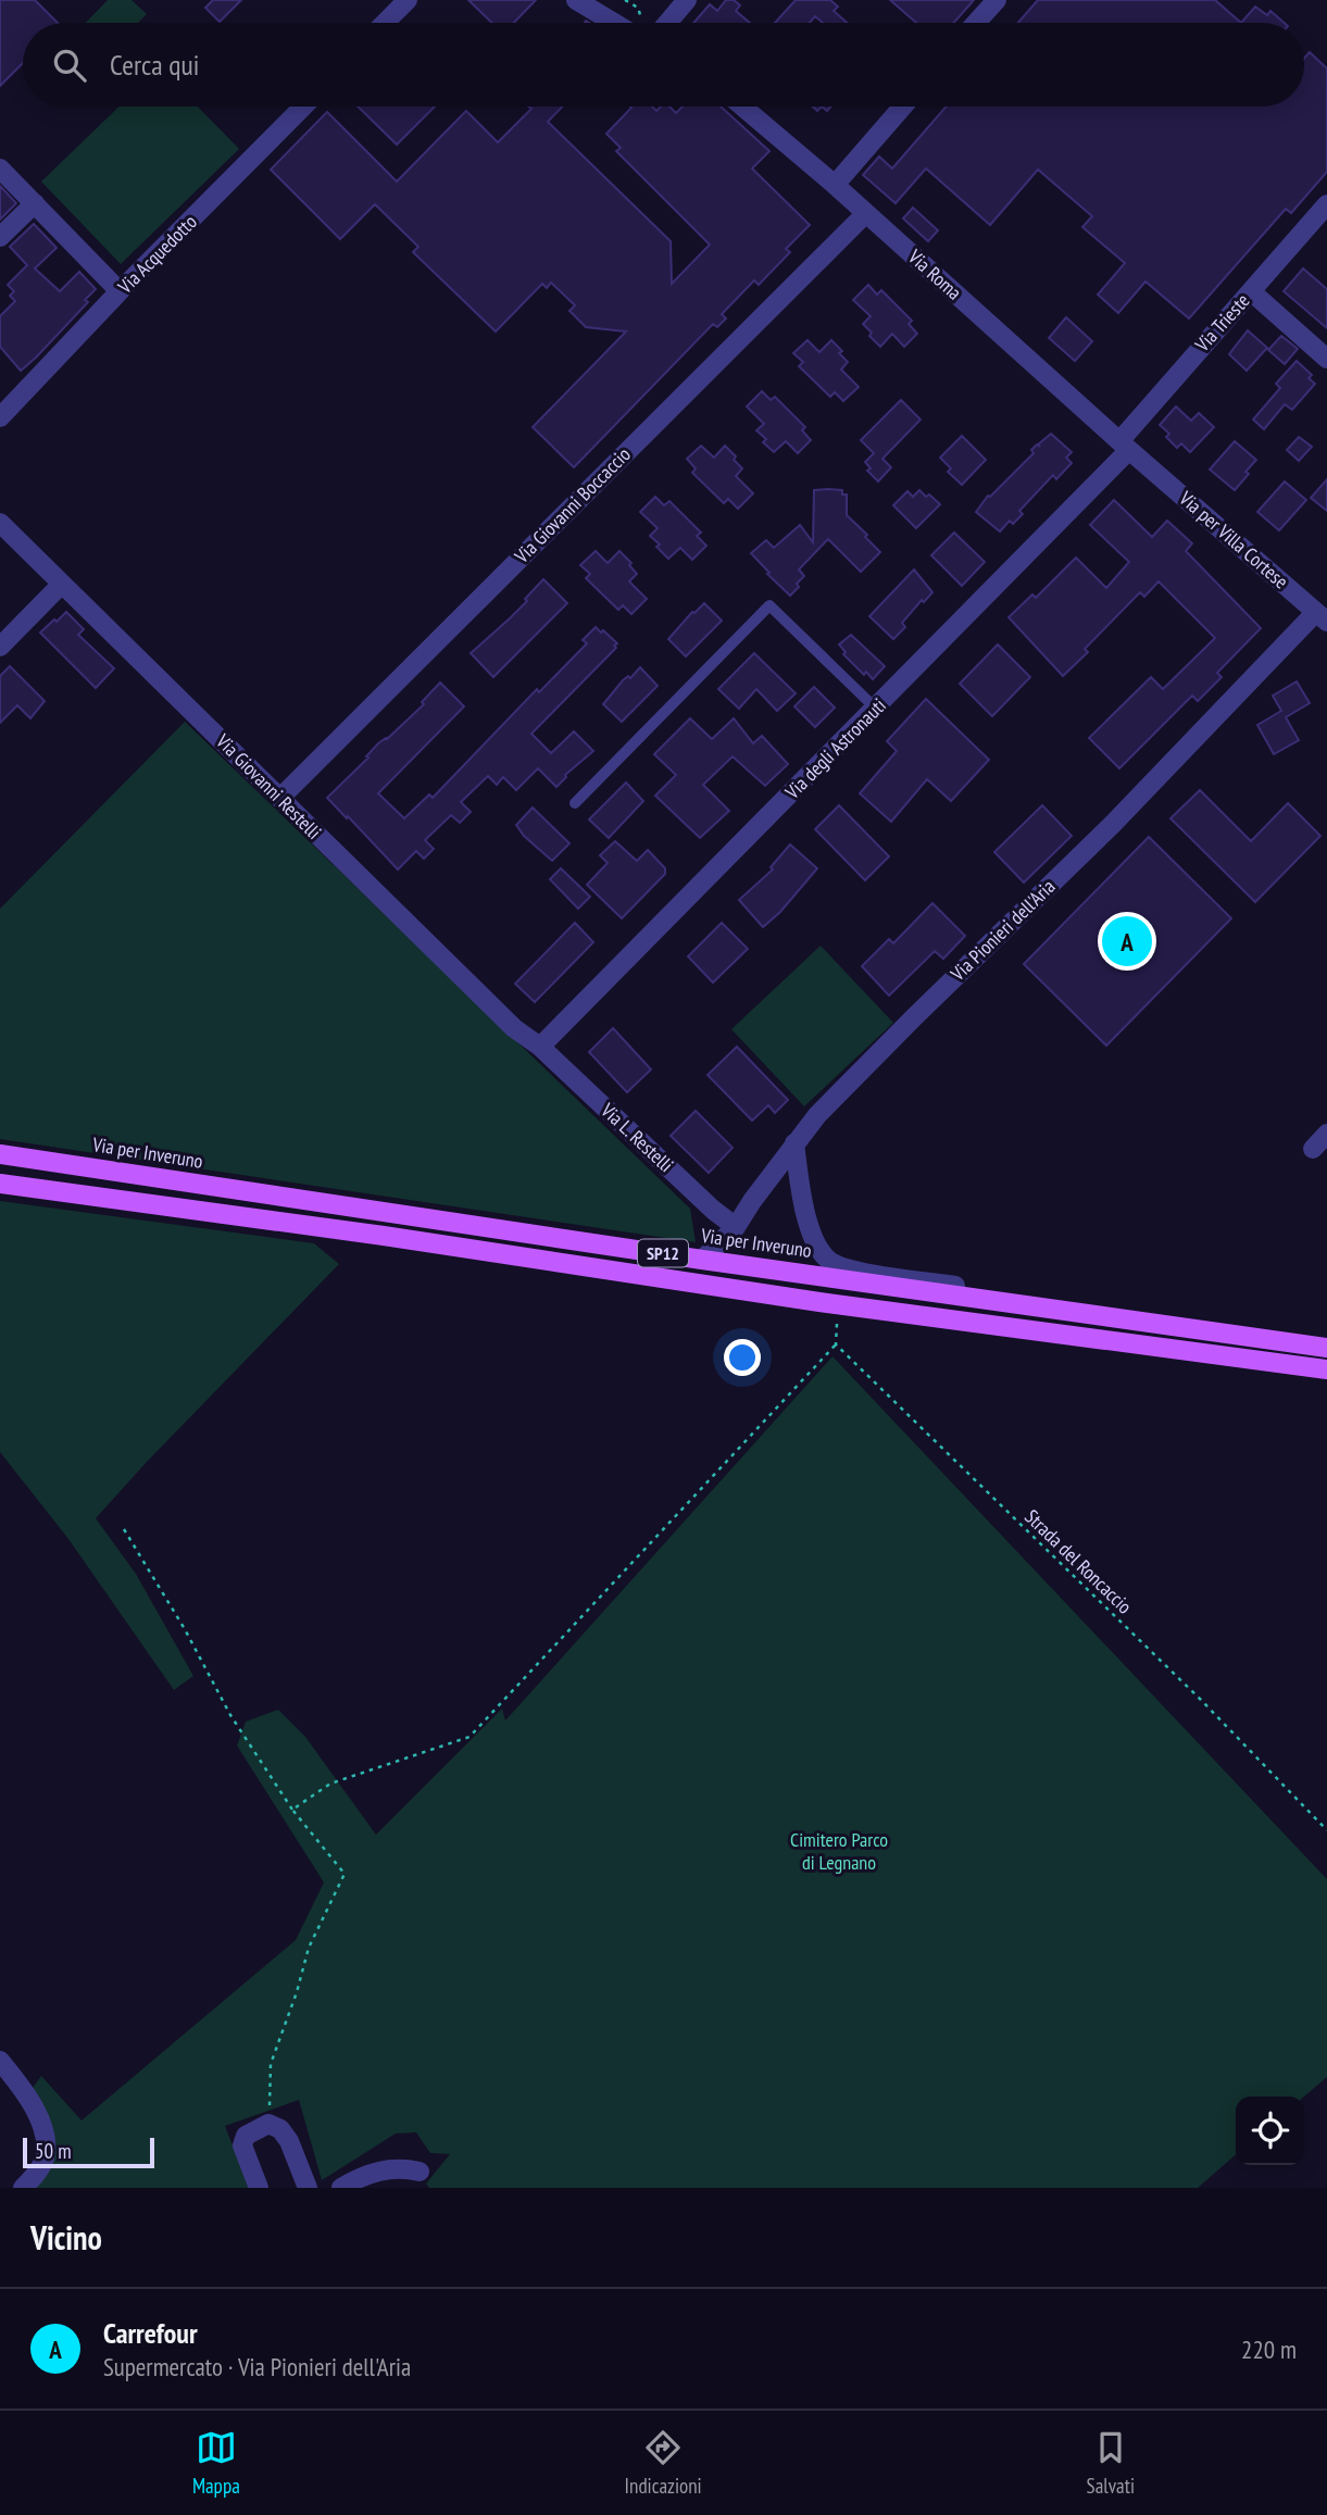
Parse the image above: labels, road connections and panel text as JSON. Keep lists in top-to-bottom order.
{
  "streets": {
    "main road": ["Via per Inveruno", "SP12"],
    "street": [
      "Via Acquedotto",
      "Via Roma",
      "Via Trieste",
      "Via Giovanni Boccaccio",
      "Via per Villa Cortese",
      "Via degli Astronauti",
      "Via Giovanni Restelli",
      "Via Pionieri dell'Aria",
      "Via L. Restelli"
    ],
    "path": ["Strada del Roncaccio"]
  },
  "crossings": [
    ["Via Roma", "Via Trieste"],
    ["Via Roma", "Via Giovanni Boccaccio"],
    ["Via Roma", "Via per Villa Cortese"],
    ["Via Roma", "Via degli Astronauti"],
    ["Via Trieste", "Via per Villa Cortese"],
    ["Via Trieste", "Via degli Astronauti"],
    ["Via Giovanni Boccaccio", "Via Giovanni Restelli"],
    ["Via per Villa Cortese", "Via degli Astronauti"],
    ["Via per Villa Cortese", "Via Pionieri dell'Aria"],
    ["Via degli Astronauti", "Via Giovanni Restelli"],
    ["Via degli Astronauti", "Via L. Restelli"],
    ["Via Giovanni Restelli", "Via L. Restelli"],
    ["Via Pionieri dell'Aria", "Via L. Restelli"],
    ["Via Pionieri dell'Aria", "Via per Inveruno"]
  ],
  "parks": ["Cimitero Parco di Legnano"],
  "scale_bar": "50 m",
  "page": {
    "search": "Cerca qui",
    "pins": "A",
    "scale": "50 m",
    "heading": "Vicino",
    "list": [
      {
        "mark": "A",
        "name": "Carrefour",
        "note": "Supermercato · Via Pionieri dell'Aria",
        "value": "220 m"
      }
    ],
    "nav": ["Mappa", "Indicazioni", "Salvati"]
  }
}
